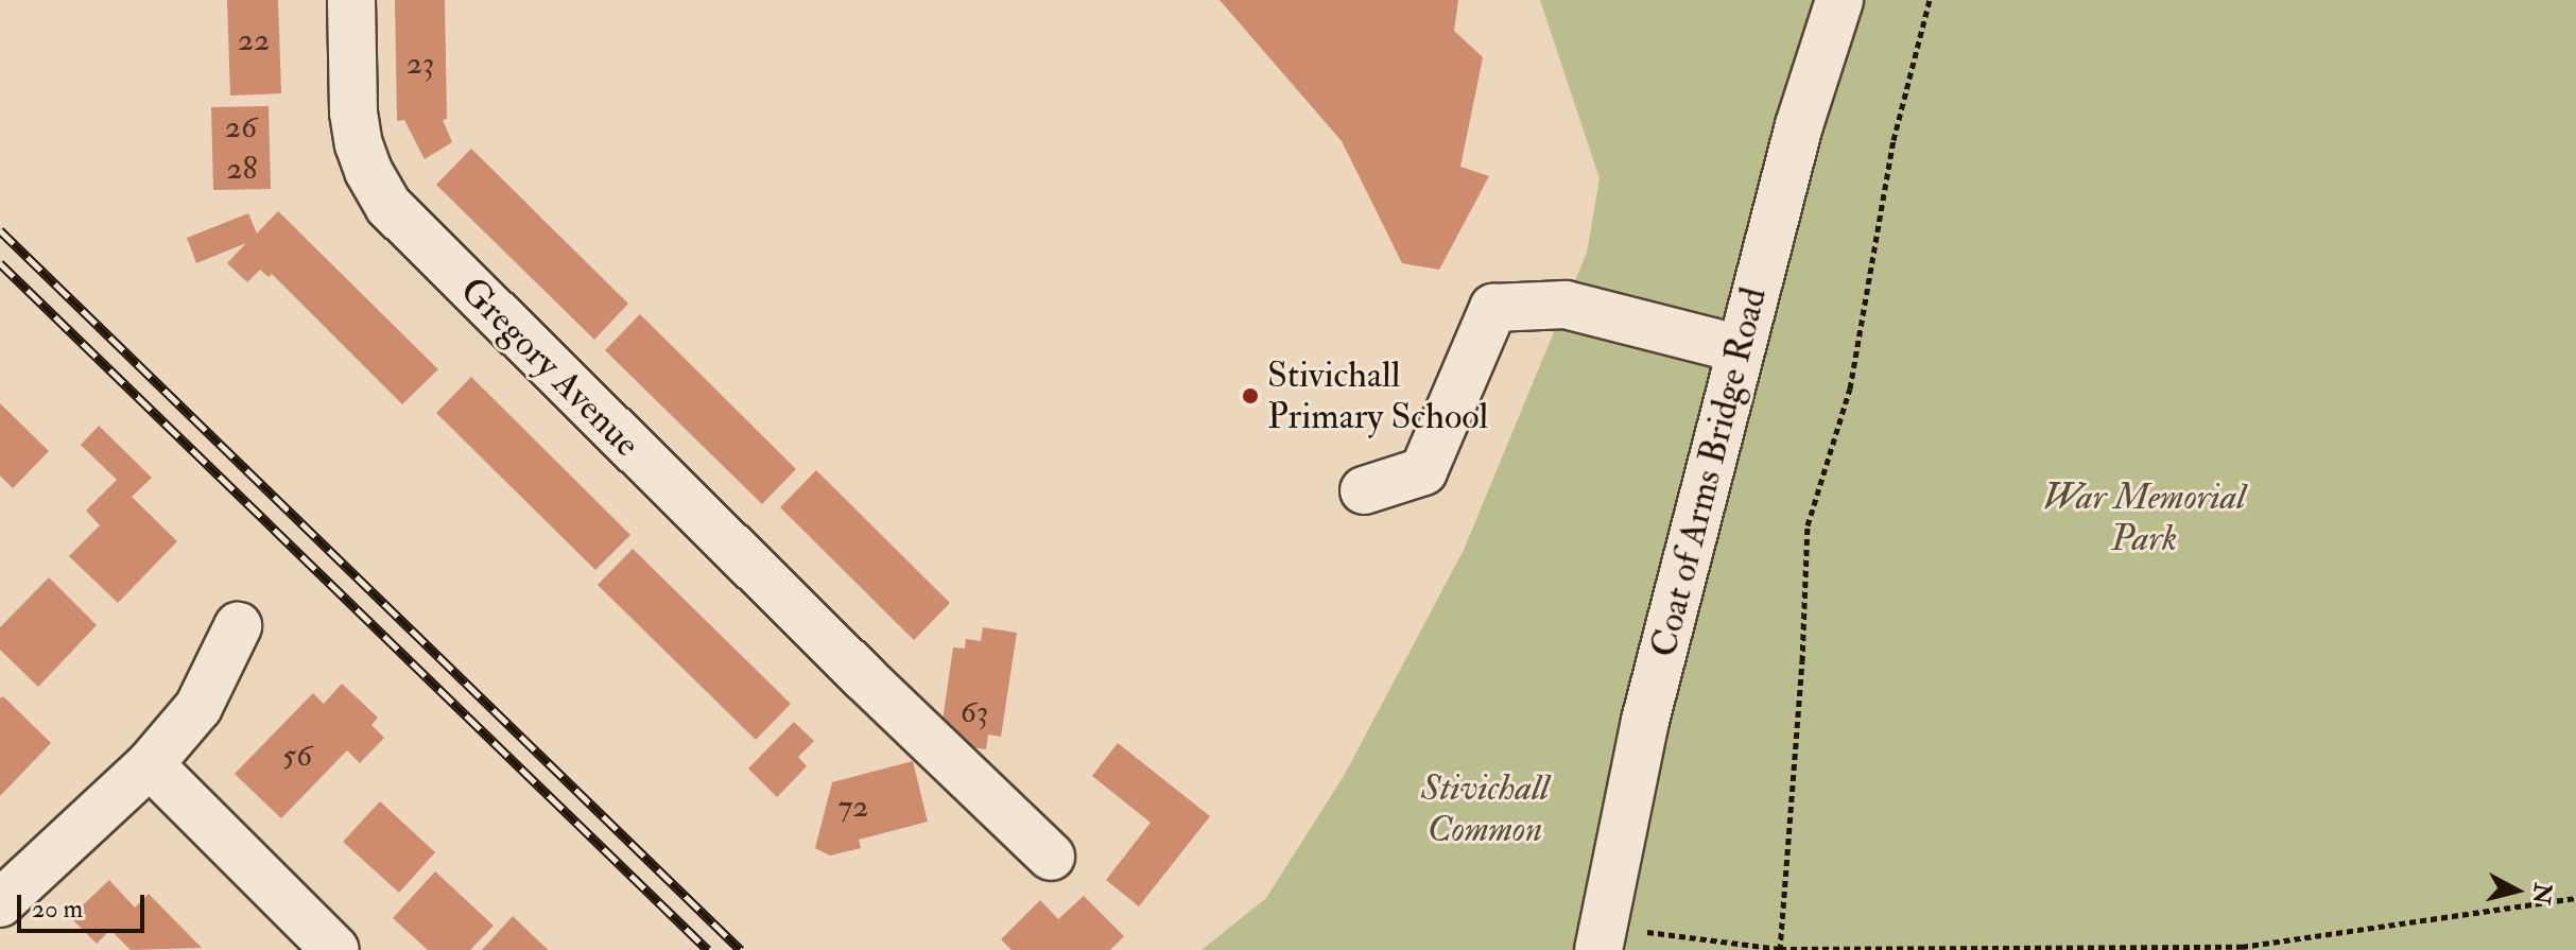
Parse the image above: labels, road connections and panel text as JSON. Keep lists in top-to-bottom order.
{
  "streets": {
    "street": ["Gregory Avenue", "Coat of Arms Bridge Road"]
  },
  "parks": ["War Memorial Park", "Stivichall Common"],
  "places": ["Stivichall Primary School"],
  "house_numbers": [
    "22",
    "23",
    "26",
    "28",
    "63",
    "56",
    "72"
  ],
  "scale_bar": "20 m",
  "north": "right"
}
